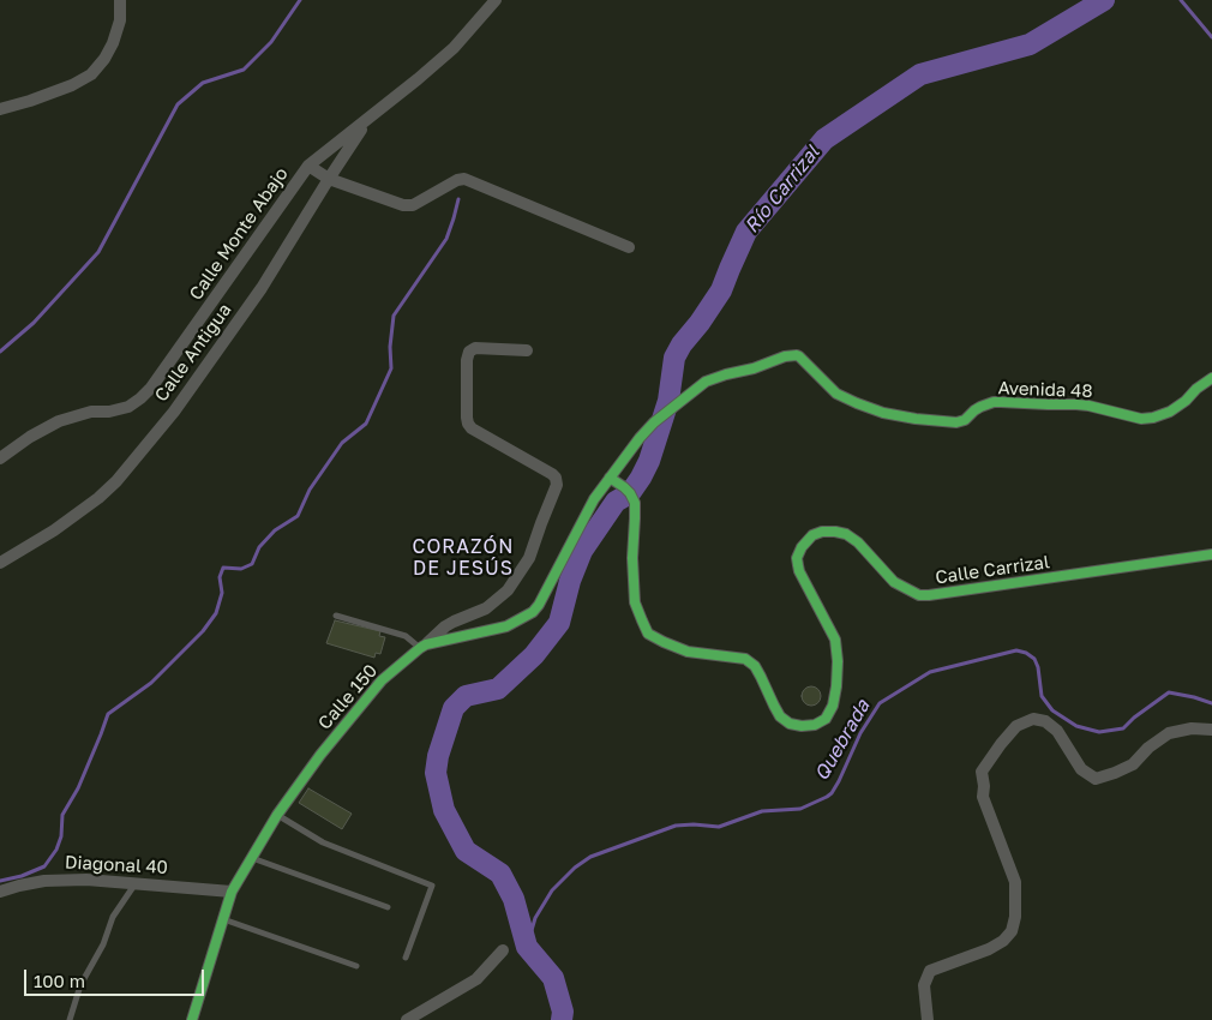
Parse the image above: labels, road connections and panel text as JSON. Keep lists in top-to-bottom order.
{
  "streets": {
    "street": [
      "Calle Monte Abajo",
      "Calle Antigua",
      "Avenida 48",
      "Calle Carrizal",
      "Calle 150",
      "Diagonal 40"
    ]
  },
  "crossings": [
    ["Calle Monte Abajo", "Calle Antigua"],
    ["Avenida 48", "Calle Carrizal"],
    ["Avenida 48", "Calle 150"],
    ["Calle Carrizal", "Calle 150"],
    ["Calle 150", "Diagonal 40"]
  ],
  "districts": ["CORAZÓN DE JESÚS"],
  "water": ["Río Carrizal", "Quebrada"],
  "scale_bar": "100 m"
}
